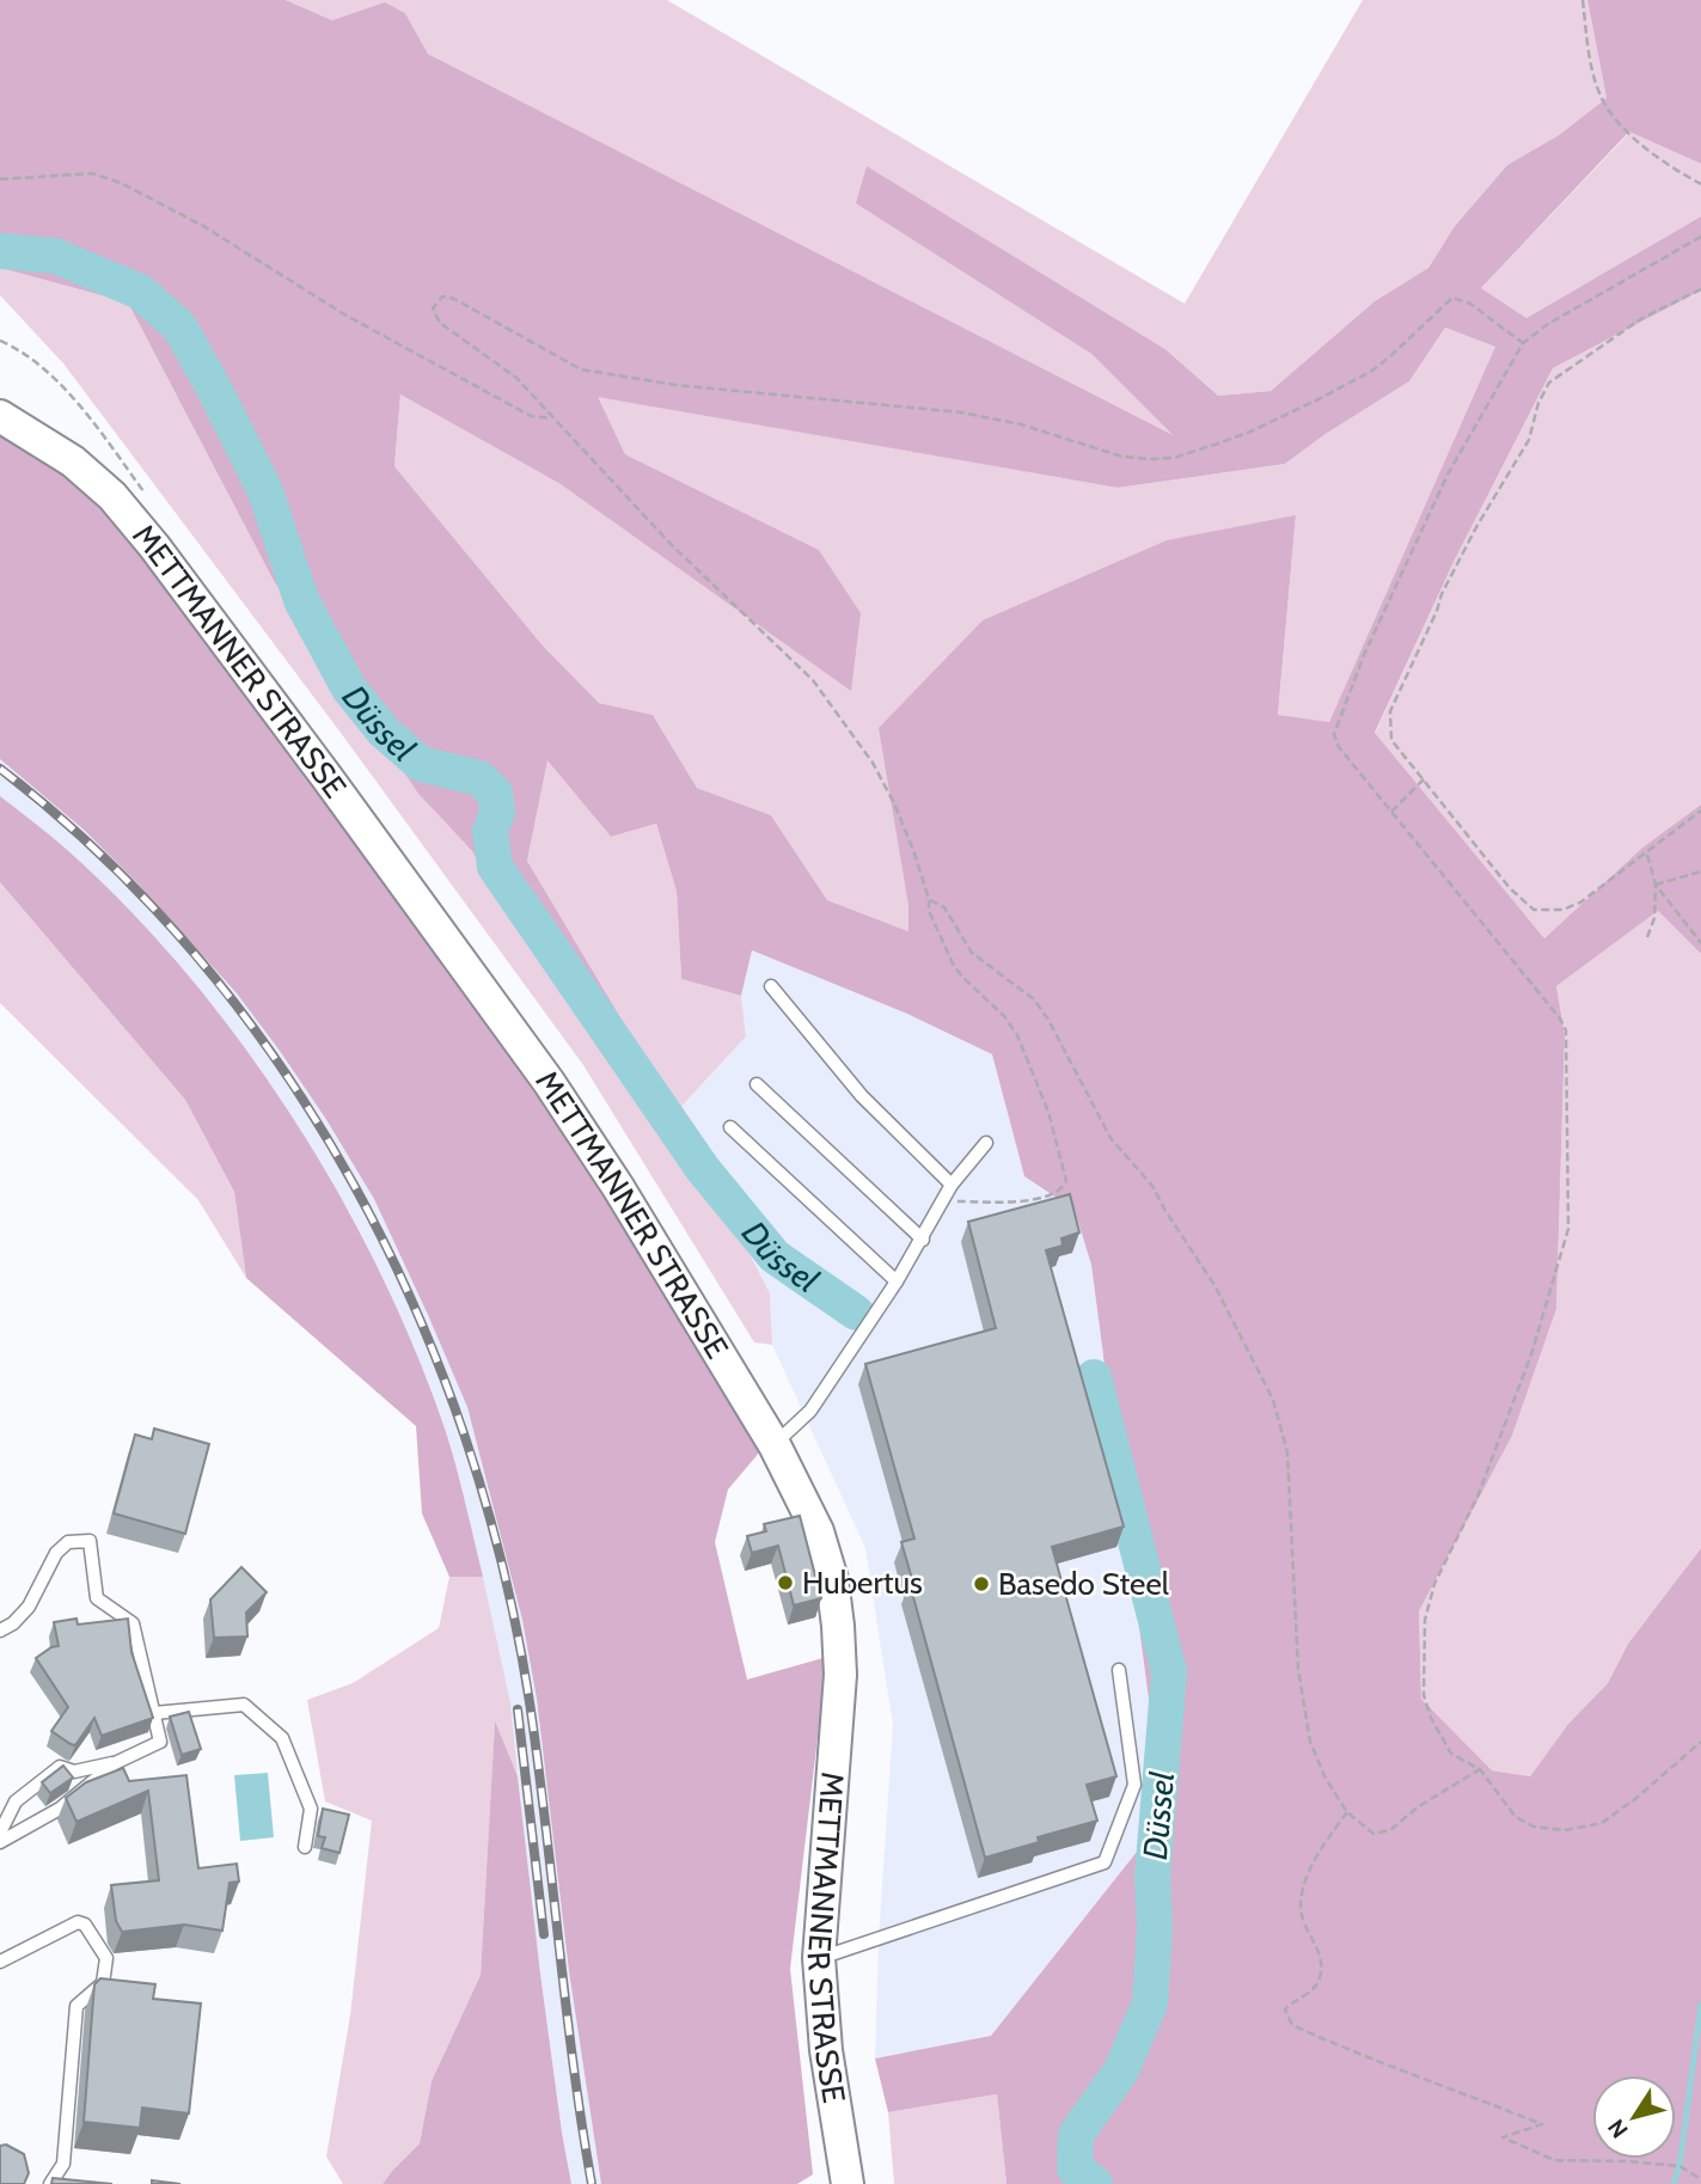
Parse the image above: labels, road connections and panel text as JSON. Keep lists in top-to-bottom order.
{
  "streets": {
    "main road": ["METTMANNER STRASSE"]
  },
  "water": ["Düssel"],
  "places": ["Hubertus", "Basedo Steel"],
  "north": "bottom left"
}
